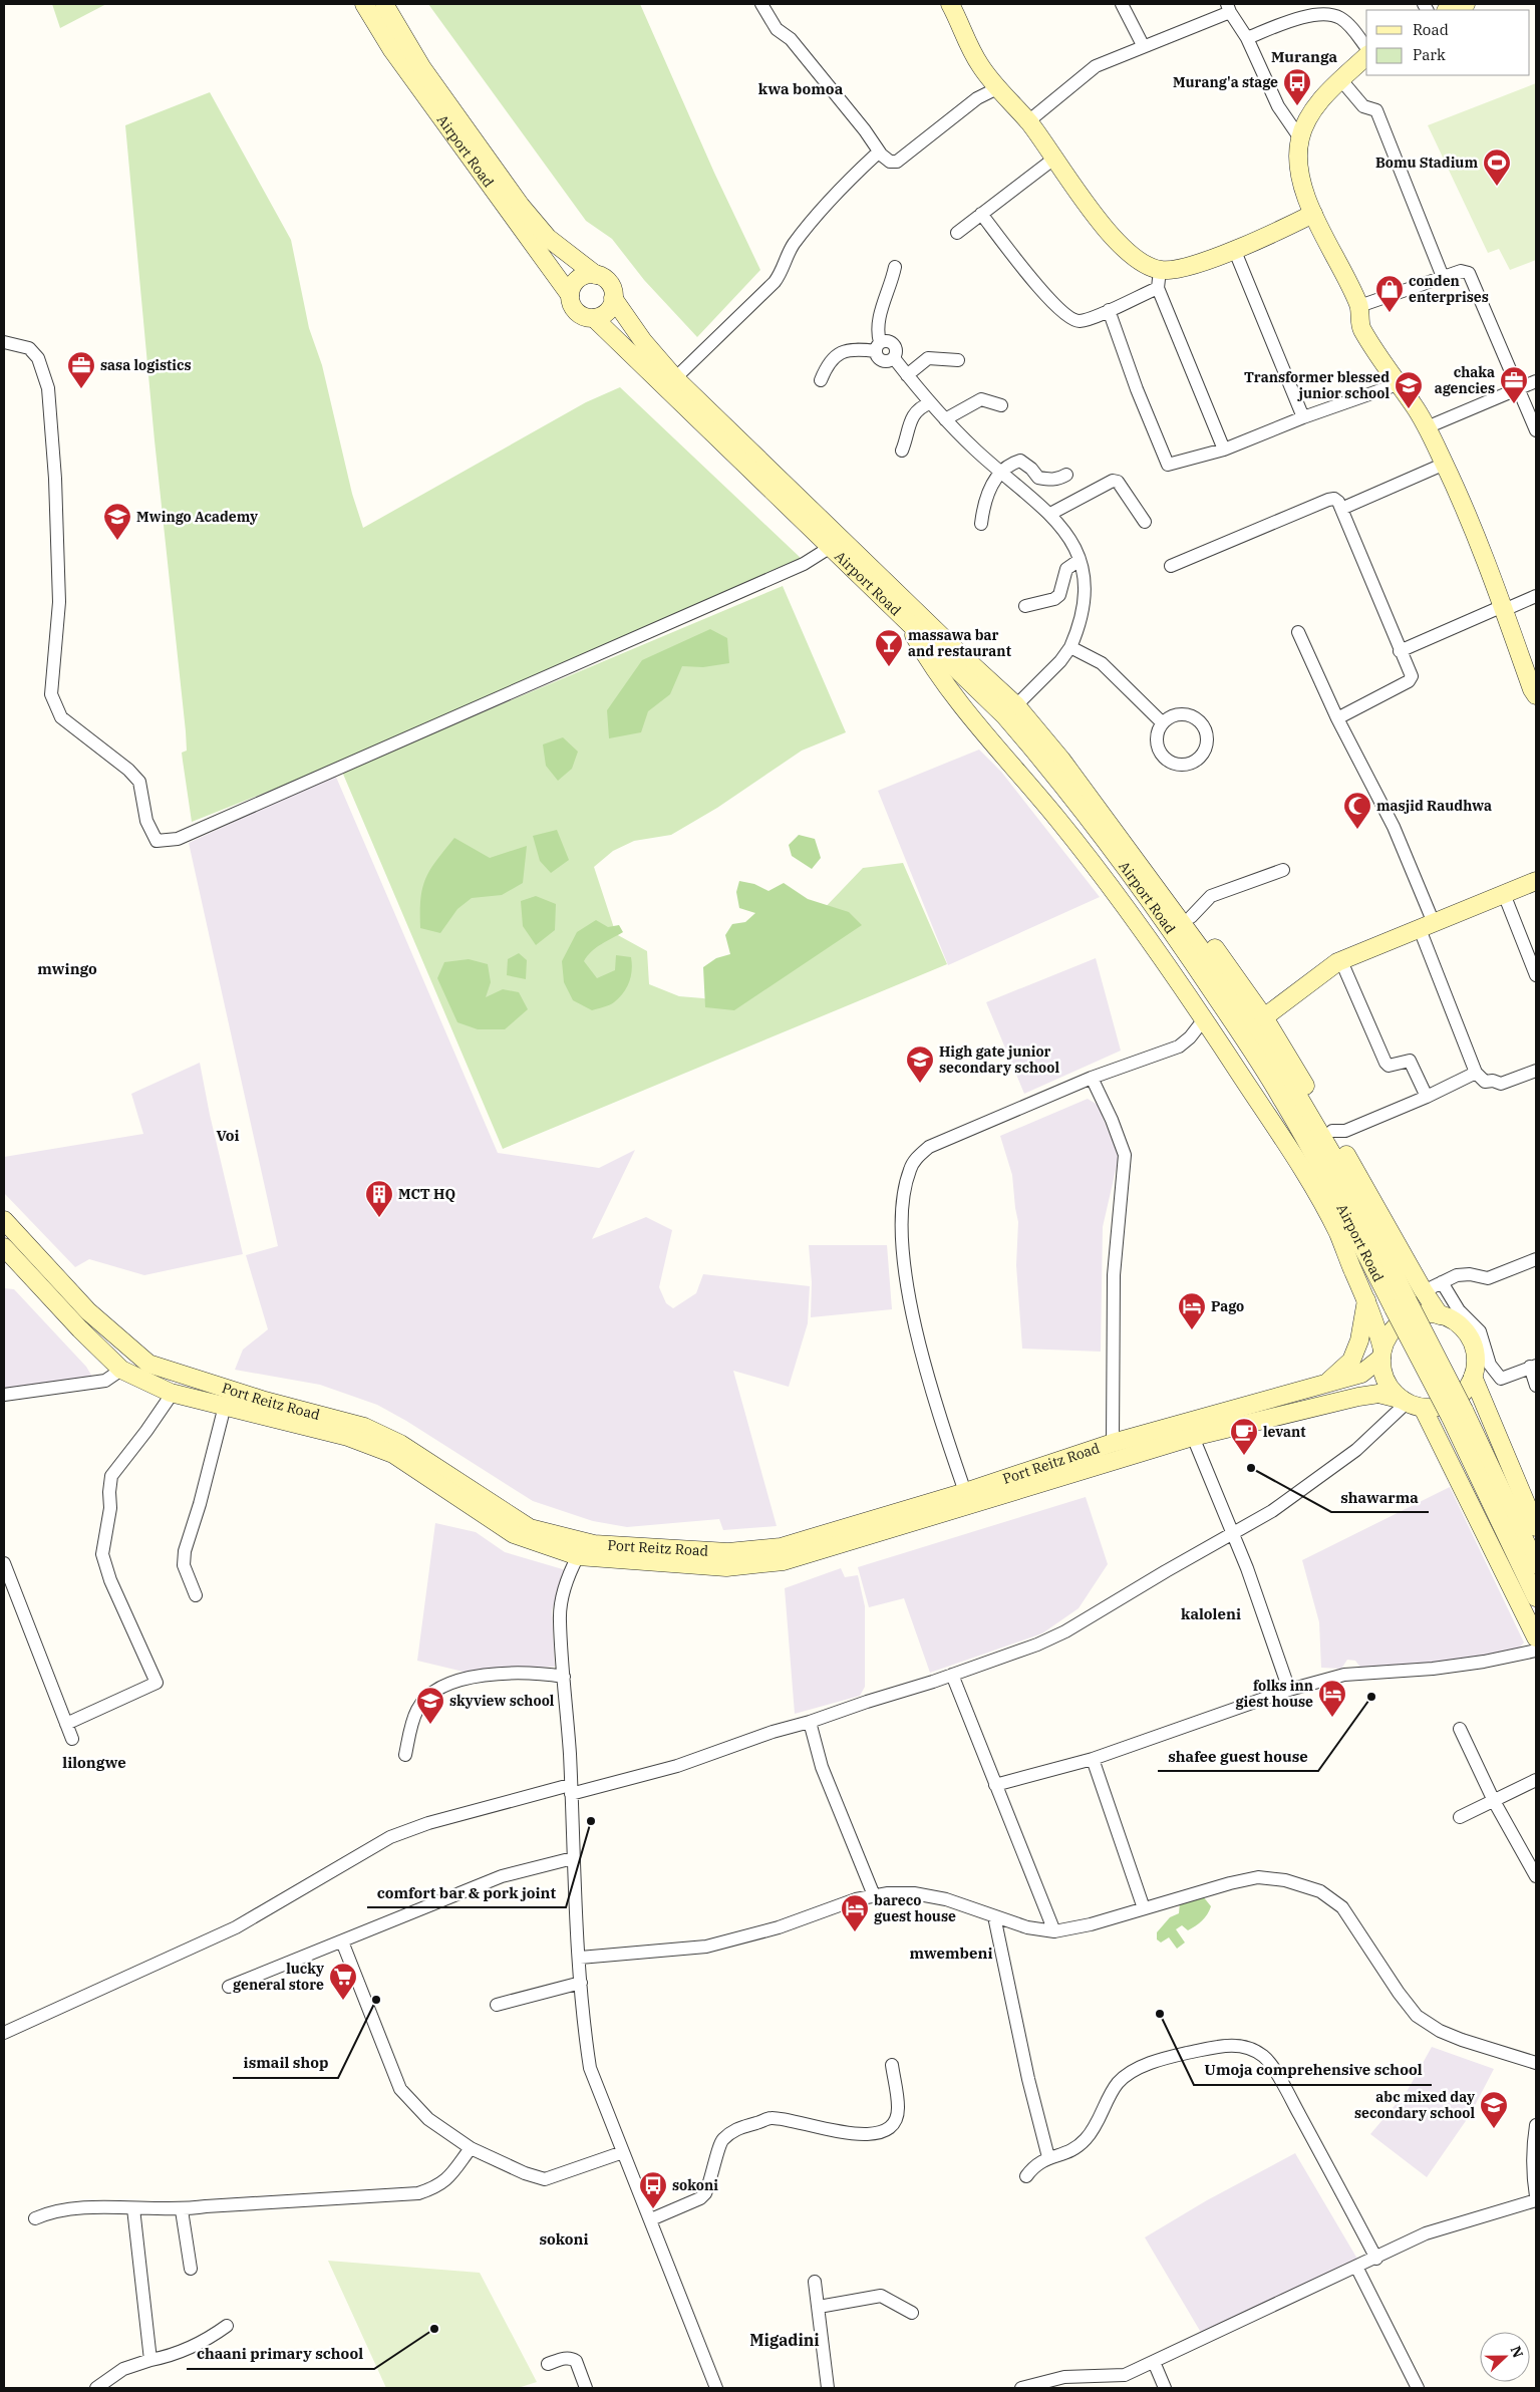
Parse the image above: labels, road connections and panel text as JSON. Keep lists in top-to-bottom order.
{
  "streets": {
    "main road": ["Airport Road", "Port Reitz Road"]
  },
  "districts": [
    "Muranga",
    "kwa bomoa",
    "mwingo",
    "Voi",
    "kaloleni",
    "lilongwe",
    "mwembeni",
    "sokoni",
    "Migadini"
  ],
  "places": {
    "bus stop": ["Murang'a stage", "sokoni"],
    "sports": ["Bomu Stadium"],
    "shop": ["conden enterprises"],
    "office": ["sasa logistics", "chaka agencies"],
    "school or university": [
      "Transformer blessed junior school",
      "Mwingo Academy",
      "High gate junior secondary school",
      "skyview school",
      "abc mixed day secondary school"
    ],
    "bar": ["massawa bar and restaurant"],
    "mosque": ["masjid Raudhwa"],
    "building": ["MCT HQ"],
    "hotel": ["Pago", "folks inn giest house", "bareco guest house"],
    "cafe": ["levant"],
    "other": [
      "shawarma",
      "shafee guest house",
      "comfort bar & pork joint",
      "ismail shop",
      "Umoja comprehensive school",
      "chaani primary school"
    ],
    "supermarket": ["lucky general store"]
  },
  "legend": ["Road", "Park"],
  "north": "right"
}
